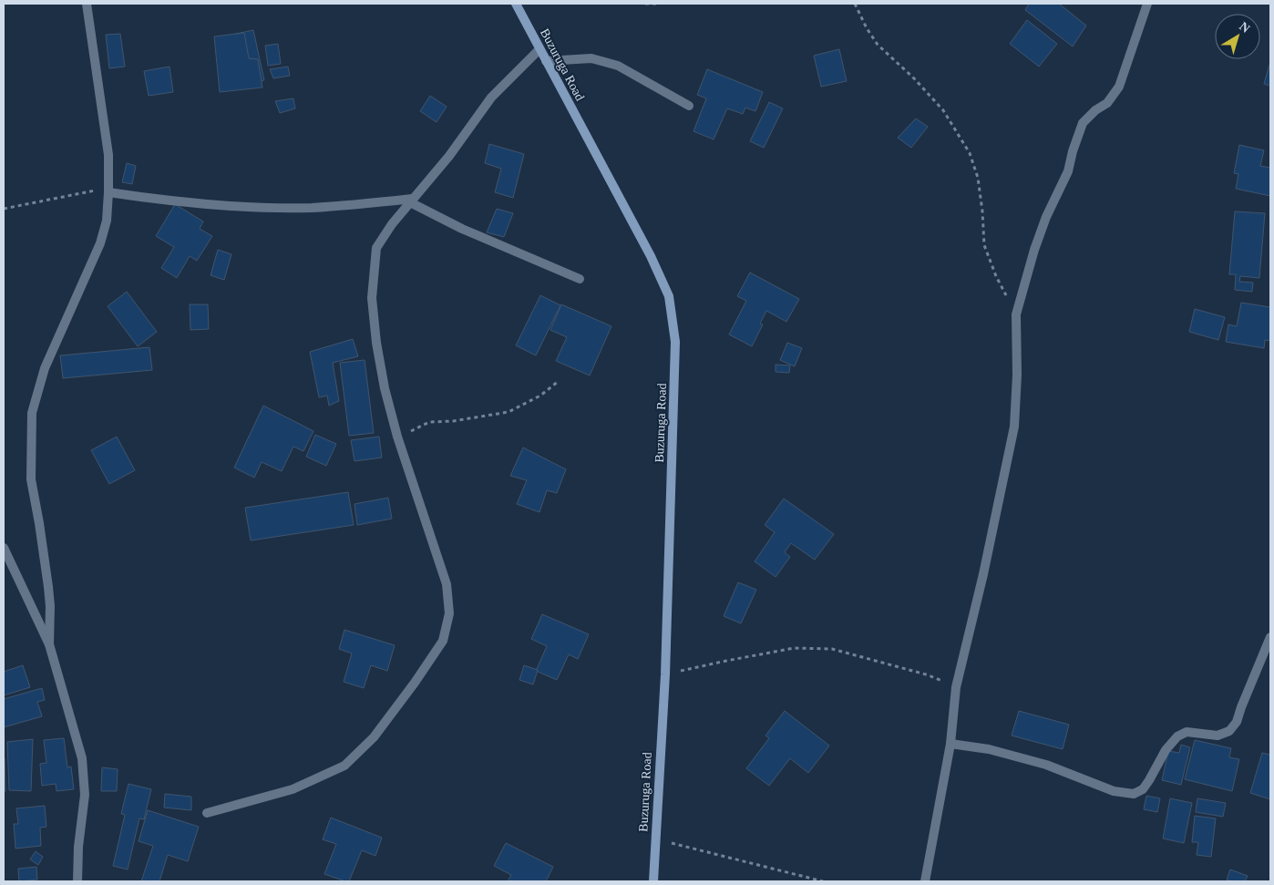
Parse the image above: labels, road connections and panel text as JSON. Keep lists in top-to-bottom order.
{
  "streets": {
    "main road": ["Buzuruga Road"]
  },
  "north": "top right"
}
